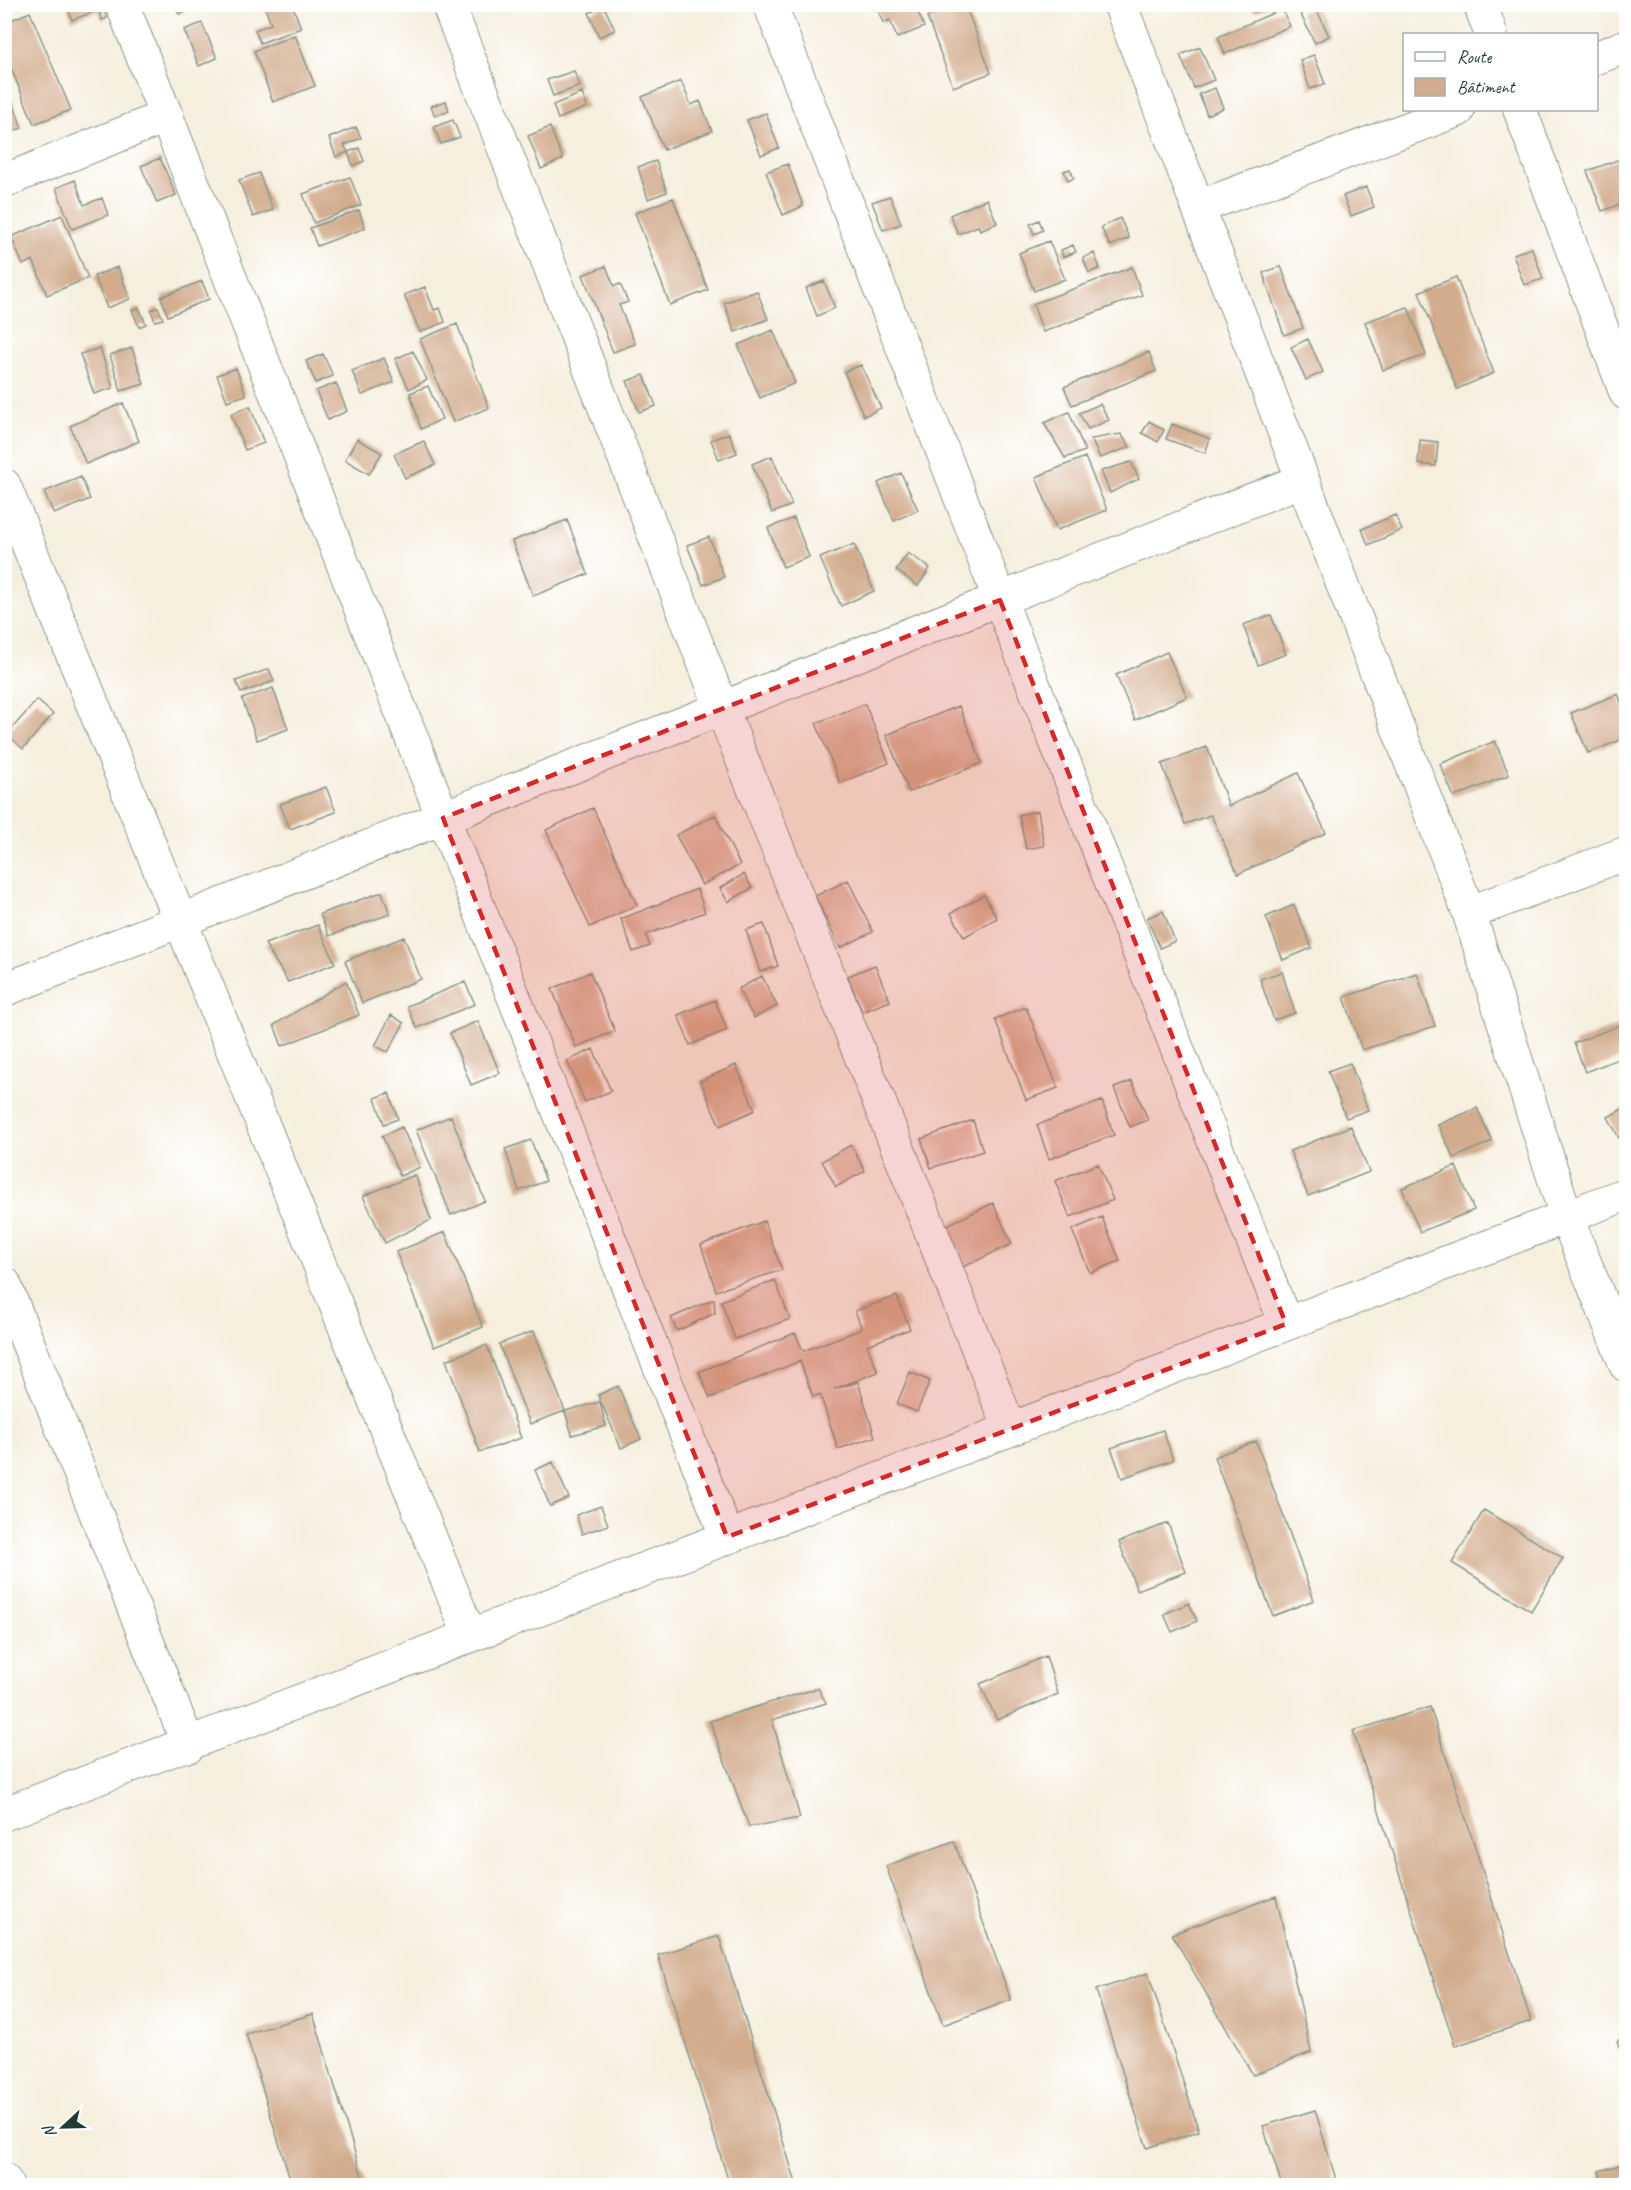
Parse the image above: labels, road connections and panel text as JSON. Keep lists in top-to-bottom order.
{
  "legend": ["Route", "Bâtiment"],
  "north": "left"
}
